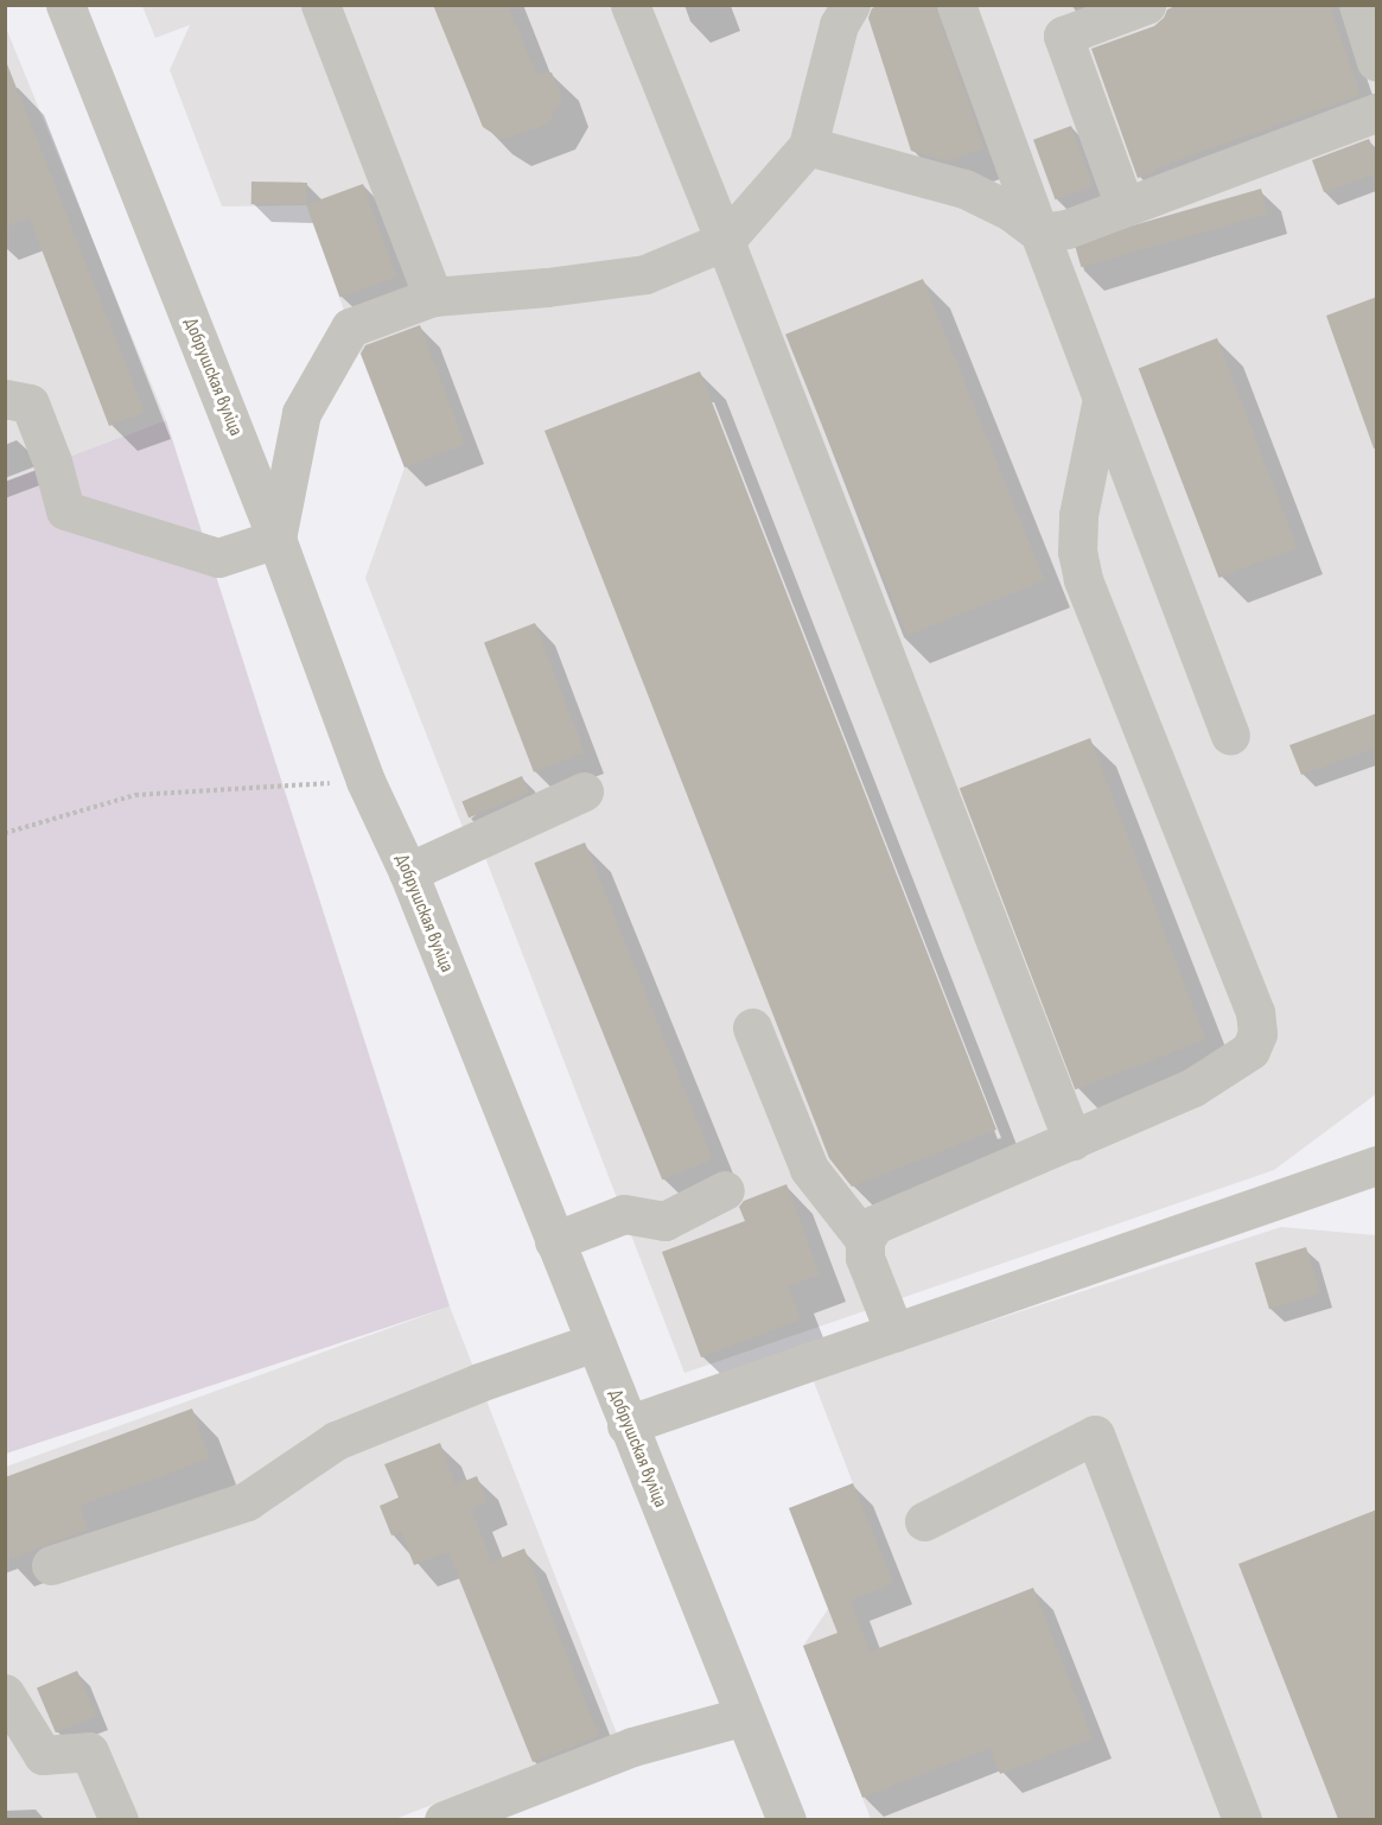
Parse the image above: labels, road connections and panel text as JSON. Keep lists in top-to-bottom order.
{
  "streets": {
    "street": ["Добрушская вуліца"]
  }
}
